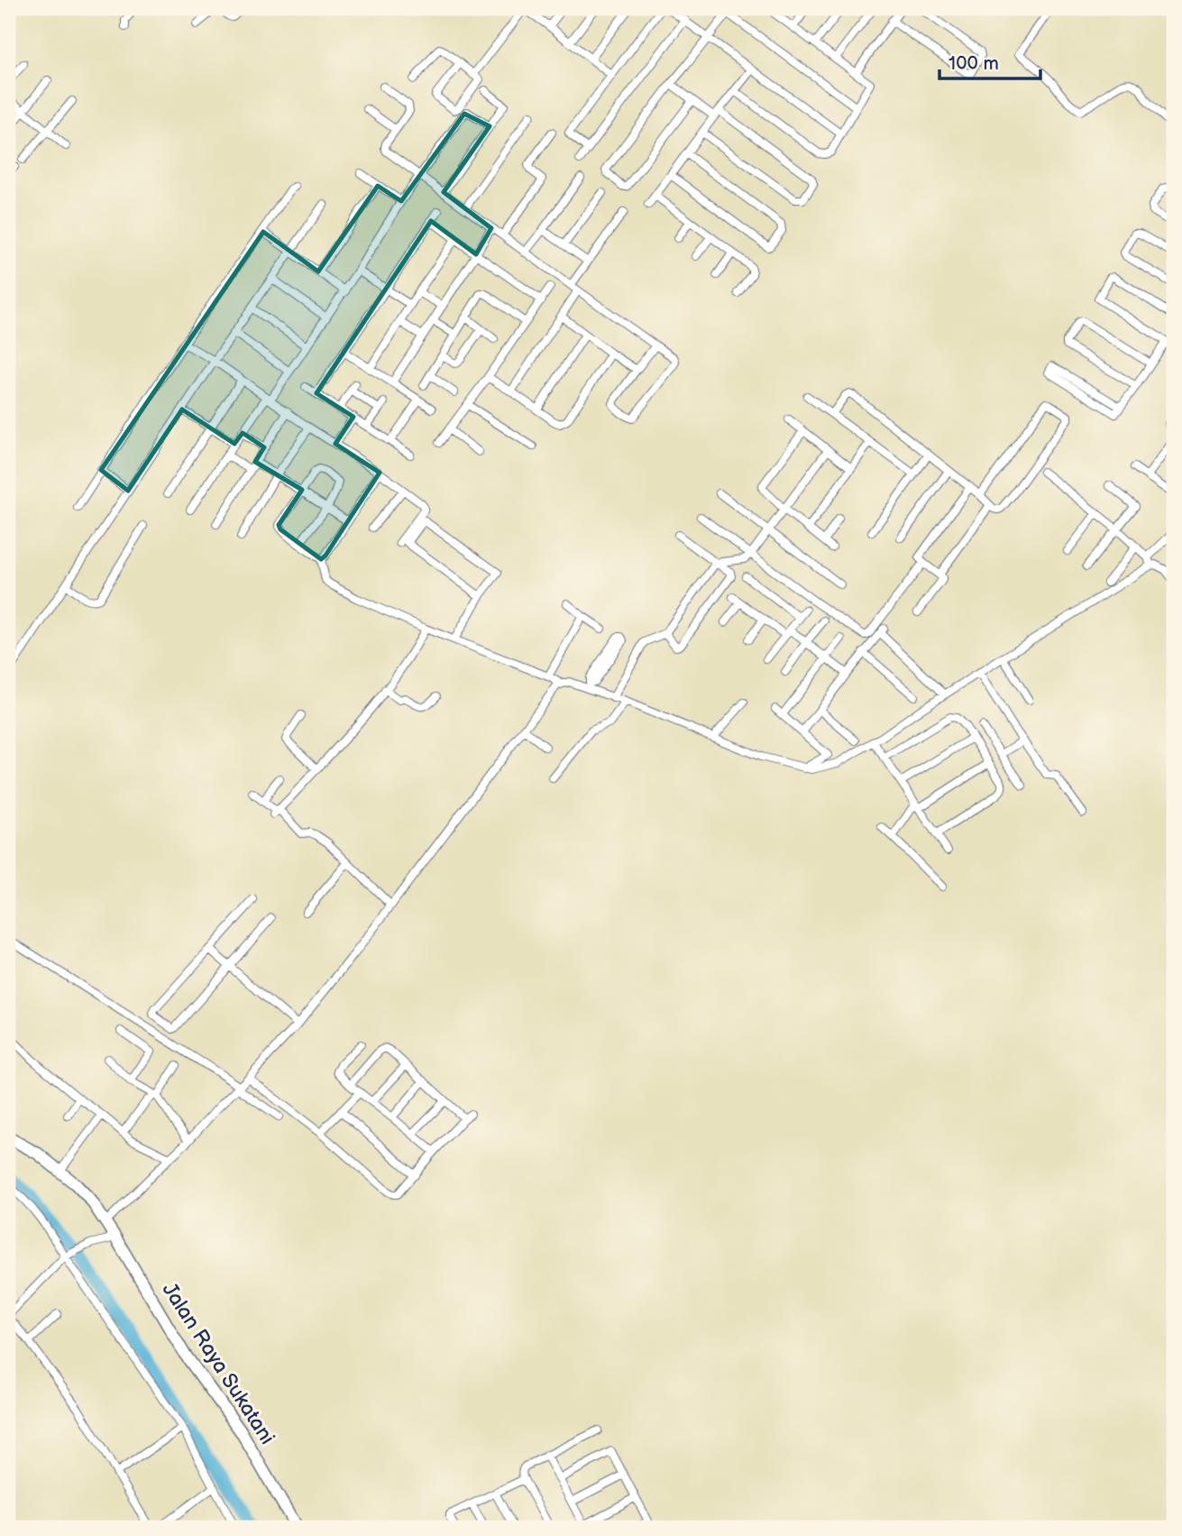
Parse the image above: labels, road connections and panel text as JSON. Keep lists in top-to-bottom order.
{
  "streets": {
    "main road": ["Jalan Raya Sukatani"]
  },
  "scale_bar": "100 m"
}
